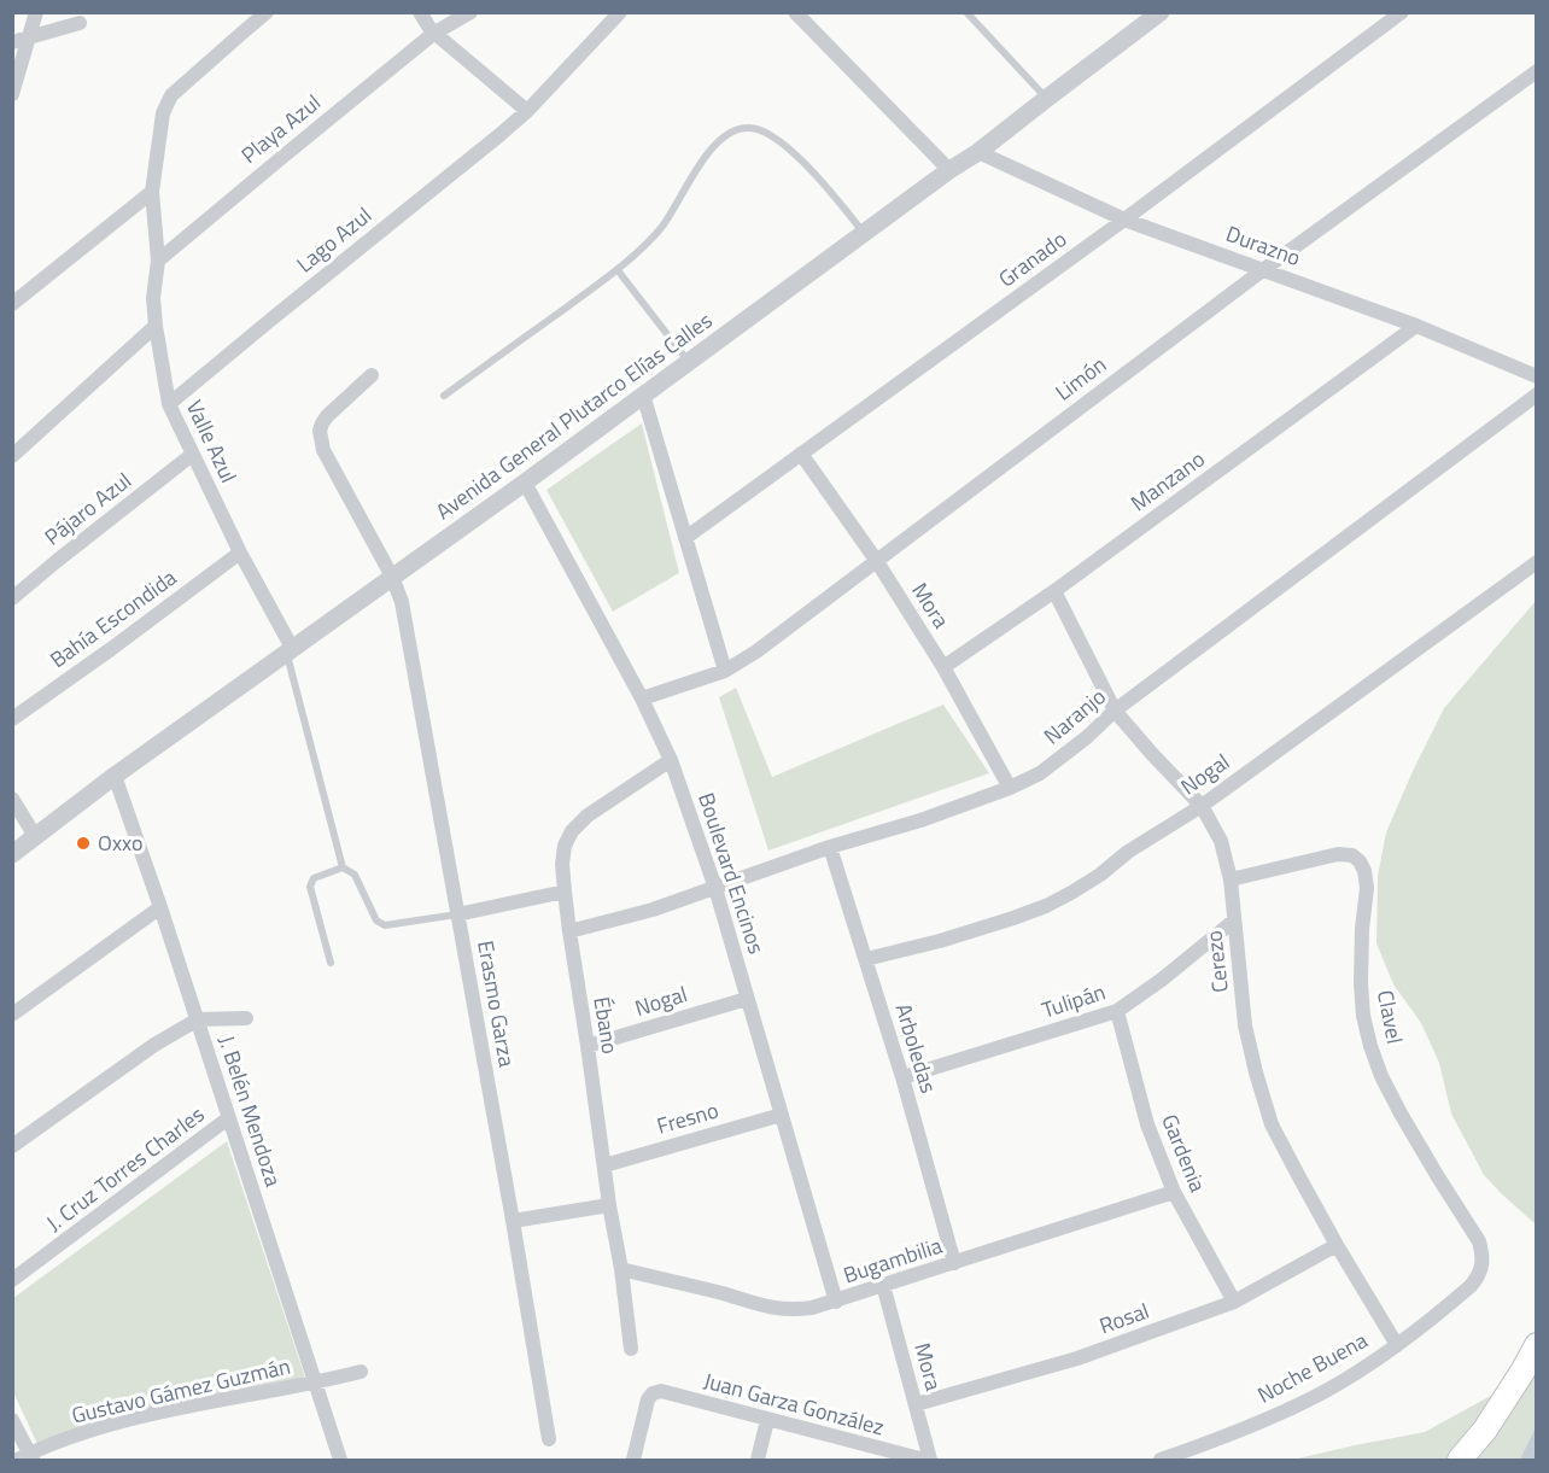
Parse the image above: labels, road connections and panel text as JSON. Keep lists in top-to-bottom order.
{
  "streets": {
    "street": [
      "Playa Azul",
      "Lago Azul",
      "Durazno",
      "Granado",
      "Limón",
      "Avenida General Plutarco Elías Calles",
      "Valle Azul",
      "Manzano",
      "Pájaro Azul",
      "Mora",
      "Bahía Escondida",
      "Naranjo",
      "Nogal",
      "Boulevard Encinos",
      "Cerezo",
      "Tulipán",
      "Erasmo Garza",
      "Clavel",
      "Ébano",
      "Arboledas",
      "J. Belén Mendoza",
      "Fresno",
      "Gardenia",
      "J. Cruz Torres Charles",
      "Bugambilia",
      "Rosal",
      "Noche Buena",
      "Gustavo Gámez Guzmán",
      "Juan Garza González"
    ]
  },
  "crossings": [
    ["Playa Azul", "Valle Azul"],
    ["Lago Azul", "Valle Azul"],
    ["Durazno", "Granado"],
    ["Durazno", "Limón"],
    ["Durazno", "Avenida General Plutarco Elías Calles"],
    ["Durazno", "Manzano"],
    ["Granado", "Mora"],
    ["Limón", "Mora"],
    ["Limón", "Boulevard Encinos"],
    ["Avenida General Plutarco Elías Calles", "Valle Azul"],
    ["Avenida General Plutarco Elías Calles", "Boulevard Encinos"],
    ["Avenida General Plutarco Elías Calles", "Erasmo Garza"],
    ["Avenida General Plutarco Elías Calles", "J. Belén Mendoza"],
    ["Valle Azul", "Pájaro Azul"],
    ["Valle Azul", "Bahía Escondida"],
    ["Manzano", "Mora"],
    ["Manzano", "Cerezo"],
    ["Mora", "Naranjo"],
    ["Mora", "Bugambilia"],
    ["Mora", "Rosal"],
    ["Naranjo", "Boulevard Encinos"],
    ["Naranjo", "Cerezo"],
    ["Naranjo", "Ébano"],
    ["Naranjo", "Arboledas"],
    ["Nogal", "Boulevard Encinos"],
    ["Nogal", "Cerezo"],
    ["Nogal", "Ébano"],
    ["Nogal", "Arboledas"],
    ["Boulevard Encinos", "Ébano"],
    ["Boulevard Encinos", "Fresno"],
    ["Boulevard Encinos", "Bugambilia"],
    ["Cerezo", "Tulipán"],
    ["Cerezo", "Clavel"],
    ["Cerezo", "Rosal"],
    ["Cerezo", "Noche Buena"],
    ["Tulipán", "Arboledas"],
    ["Tulipán", "Gardenia"],
    ["Clavel", "Noche Buena"],
    ["Ébano", "Fresno"],
    ["Ébano", "Bugambilia"],
    ["Arboledas", "Bugambilia"],
    ["J. Belén Mendoza", "J. Cruz Torres Charles"],
    ["J. Belén Mendoza", "Gustavo Gámez Guzmán"],
    ["Gardenia", "Bugambilia"],
    ["Gardenia", "Rosal"]
  ],
  "places": ["Oxxo"]
}
